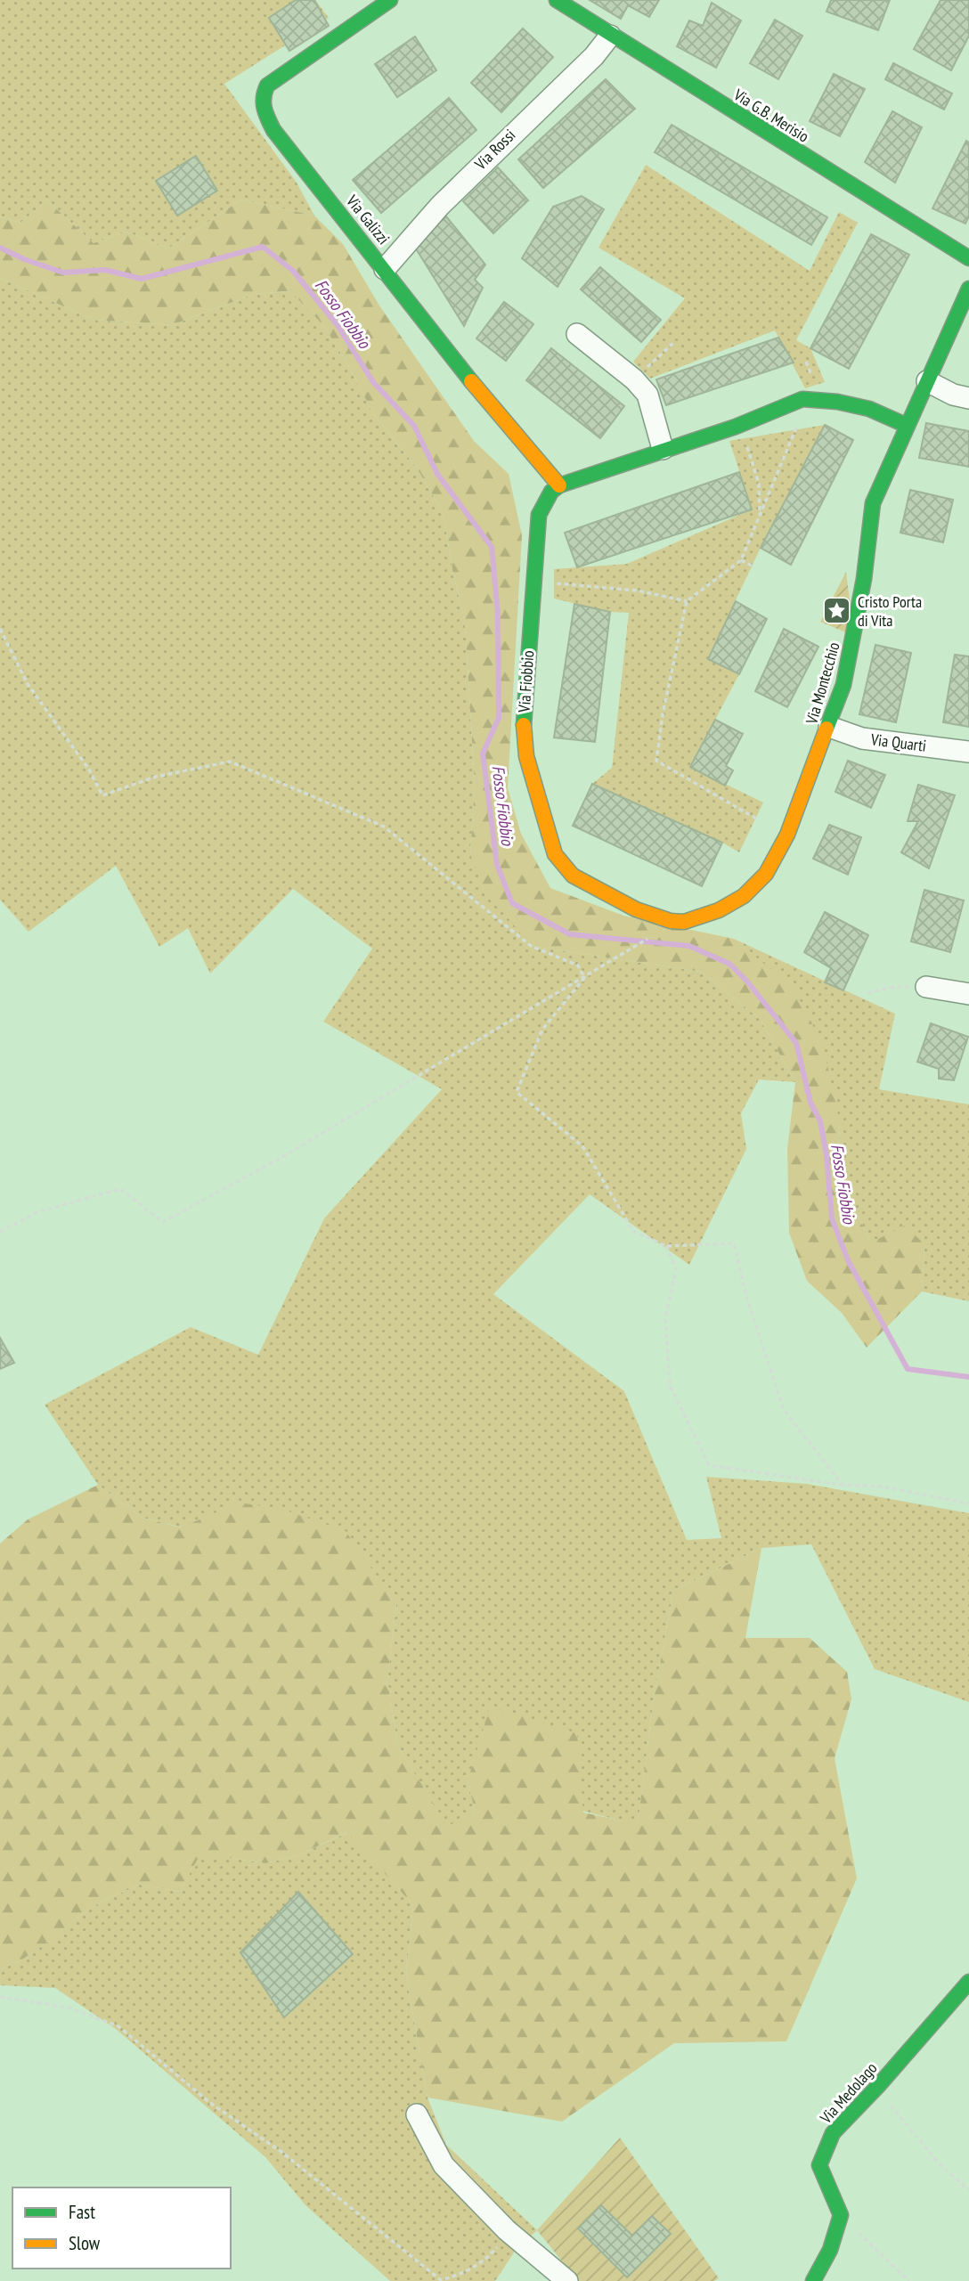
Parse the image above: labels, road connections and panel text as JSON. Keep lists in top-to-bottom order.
{
  "streets": {
    "street": [
      "Via G.B. Merisio",
      "Via Rossi",
      "Via Galizzi",
      "Via Fiobbio",
      "Via Montecchio",
      "Via Quarti",
      "Via Medolago"
    ]
  },
  "crossings": [
    ["Via G.B. Merisio", "Via Rossi"],
    ["Via Rossi", "Via Galizzi"],
    ["Via Galizzi", "Via Fiobbio"],
    ["Via Fiobbio", "Via Montecchio"],
    ["Via Montecchio", "Via Quarti"]
  ],
  "water": ["Fosso Fiobbio"],
  "places": {
    "place": ["Cristo Porta di Vita"]
  },
  "legend": ["Fast", "Slow"]
}
